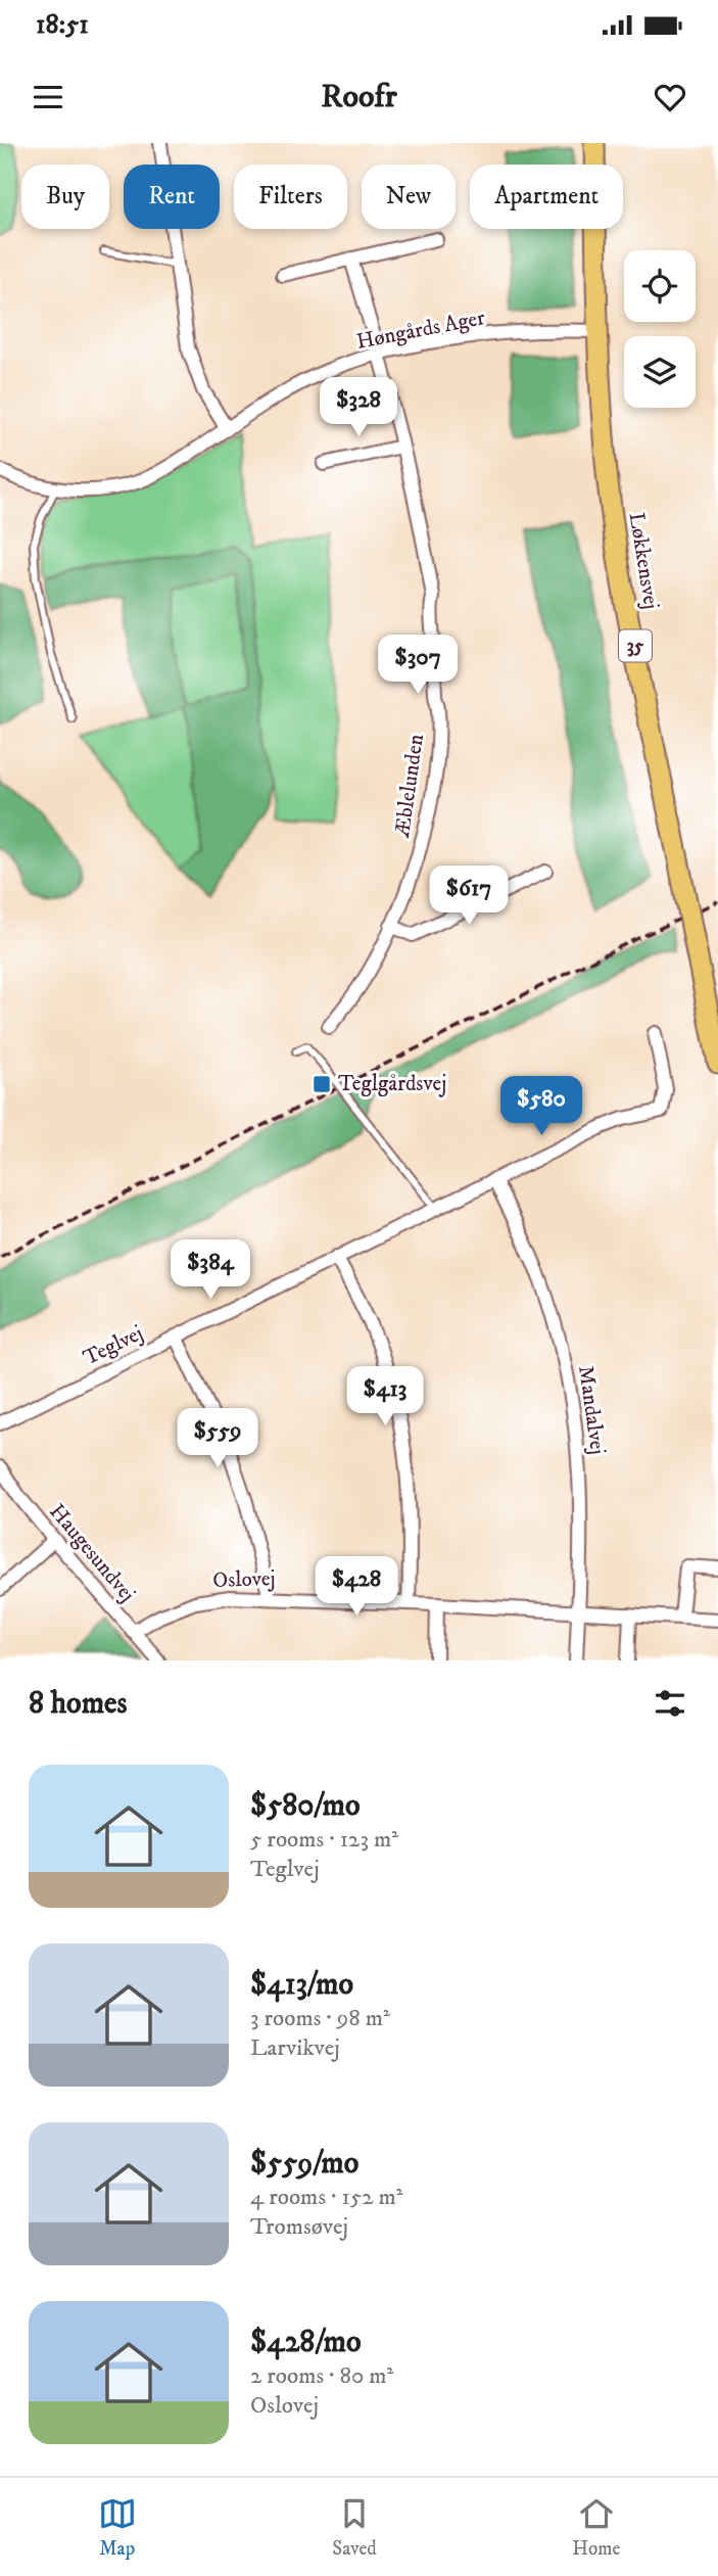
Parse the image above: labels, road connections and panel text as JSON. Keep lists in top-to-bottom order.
{
  "streets": {
    "main road": ["Løkkensvej", "35"],
    "street": [
      "Høngårds Ager",
      "Æblelunden",
      "Teglvej",
      "Mandalvej",
      "Haugesundvej",
      "Oslovej"
    ]
  },
  "crossings": [
    ["Høngårds Ager", "Løkkensvej"],
    ["Høngårds Ager", "Æblelunden"],
    ["Teglvej", "Mandalvej"],
    ["Mandalvej", "Oslovej"],
    ["Haugesundvej", "Oslovej"]
  ],
  "places": {
    "transit": ["Teglgårdsvej"]
  },
  "page": {
    "status": "18:51",
    "header": "Roofr",
    "chip": [
      "Buy",
      "Rent",
      "Filters",
      "New",
      "Apartment"
    ],
    "price": [
      "$328",
      "$307",
      "$617",
      "$580",
      "$384",
      "$413",
      "$559",
      "$428"
    ],
    "heading": "8 homes",
    "list": [
      {
        "name": "$580/mo",
        "note": "5 rooms · 123 m² · Teglvej"
      },
      {
        "name": "$413/mo",
        "note": "3 rooms · 98 m² · Larvikvej"
      },
      {
        "name": "$559/mo",
        "note": "4 rooms · 152 m² · Tromsøvej"
      },
      {
        "name": "$428/mo",
        "note": "2 rooms · 80 m² · Oslovej"
      }
    ],
    "tabs": ["Map", "Saved", "Home"]
  }
}
